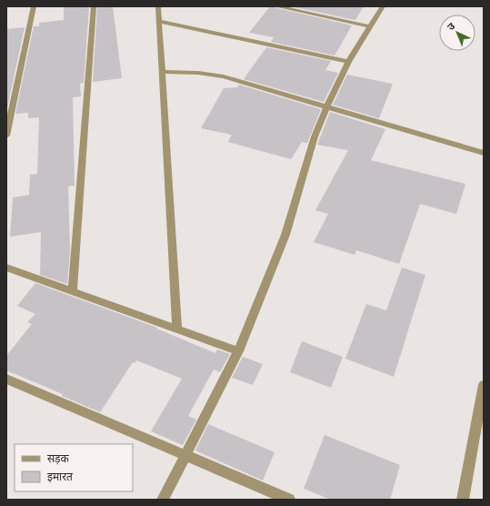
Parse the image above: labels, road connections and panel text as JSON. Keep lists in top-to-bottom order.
{
  "legend": ["सड़क", "इमारत"],
  "north": "top left"
}
